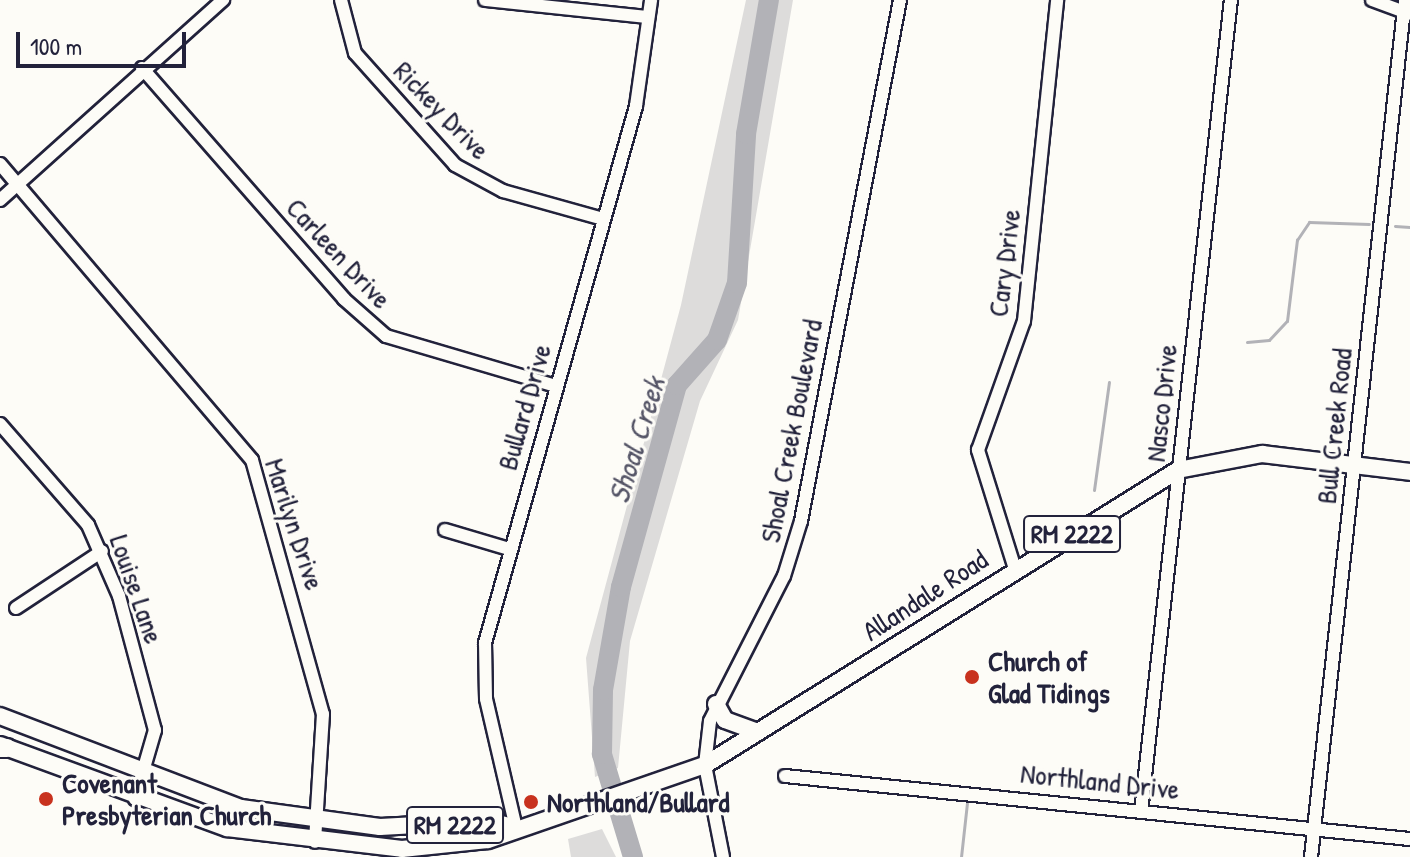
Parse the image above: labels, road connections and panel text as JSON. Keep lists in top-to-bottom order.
{
  "streets": {
    "main road": ["RM 2222", "Allandale Road"],
    "street": [
      "Rickey Drive",
      "Carleen Drive",
      "Cary Drive",
      "Nasco Drive",
      "Bullard Drive",
      "Bull Creek Road",
      "Shoal Creek Boulevard",
      "Marilyn Drive",
      "Louise Lane",
      "Northland Drive"
    ]
  },
  "crossings": [
    ["Rickey Drive", "Bullard Drive"],
    ["Carleen Drive", "Bullard Drive"],
    ["Cary Drive", "Allandale Road"],
    ["Nasco Drive", "Allandale Road"],
    ["Nasco Drive", "Northland Drive"],
    ["Bullard Drive", "RM 2222"],
    ["Bull Creek Road", "Allandale Road"],
    ["Bull Creek Road", "Northland Drive"],
    ["Shoal Creek Boulevard", "RM 2222"],
    ["Shoal Creek Boulevard", "Allandale Road"],
    ["Marilyn Drive", "RM 2222"],
    ["RM 2222", "Louise Lane"],
    ["RM 2222", "Allandale Road"]
  ],
  "water": ["Shoal Creek"],
  "places": ["Church of Glad Tidings", "Covenant Presbyterian Church", "Northland/Bullard"],
  "scale_bar": "100 m"
}
